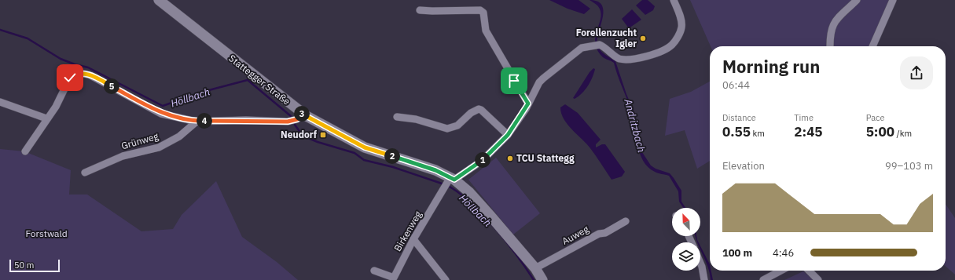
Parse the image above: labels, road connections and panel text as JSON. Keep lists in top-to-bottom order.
{
  "streets": {
    "main road": ["Stattegger Straße"],
    "street": ["Grünweg", "Birkenweg", "Auweg"]
  },
  "crossings": [
    ["Stattegger Straße", "Birkenweg"],
    ["Stattegger Straße", "Auweg"]
  ],
  "water": ["Höllbach", "Andritzbach"],
  "parks": ["Forstwald"],
  "places": {
    "other": ["Forellenzucht Igler", "TCU Stattegg"],
    "transit": ["Neudorf"]
  },
  "scale_bar": "50 m",
  "north": "top left",
  "page": {
    "heading": ["Morning run", "06:44"],
    "pins": [
      "5",
      "3",
      "4",
      "2",
      "1"
    ],
    "stats": [
      ["Distance", "0.55 km"],
      ["Time", "2:45"],
      ["Pace", "5:00 /km"]
    ],
    "chart": ["Elevation", "99–103 m"],
    "list": [
      {
        "name": "100 m",
        "note": "4:46"
      }
    ],
    "scale": "50 m"
  }
}
